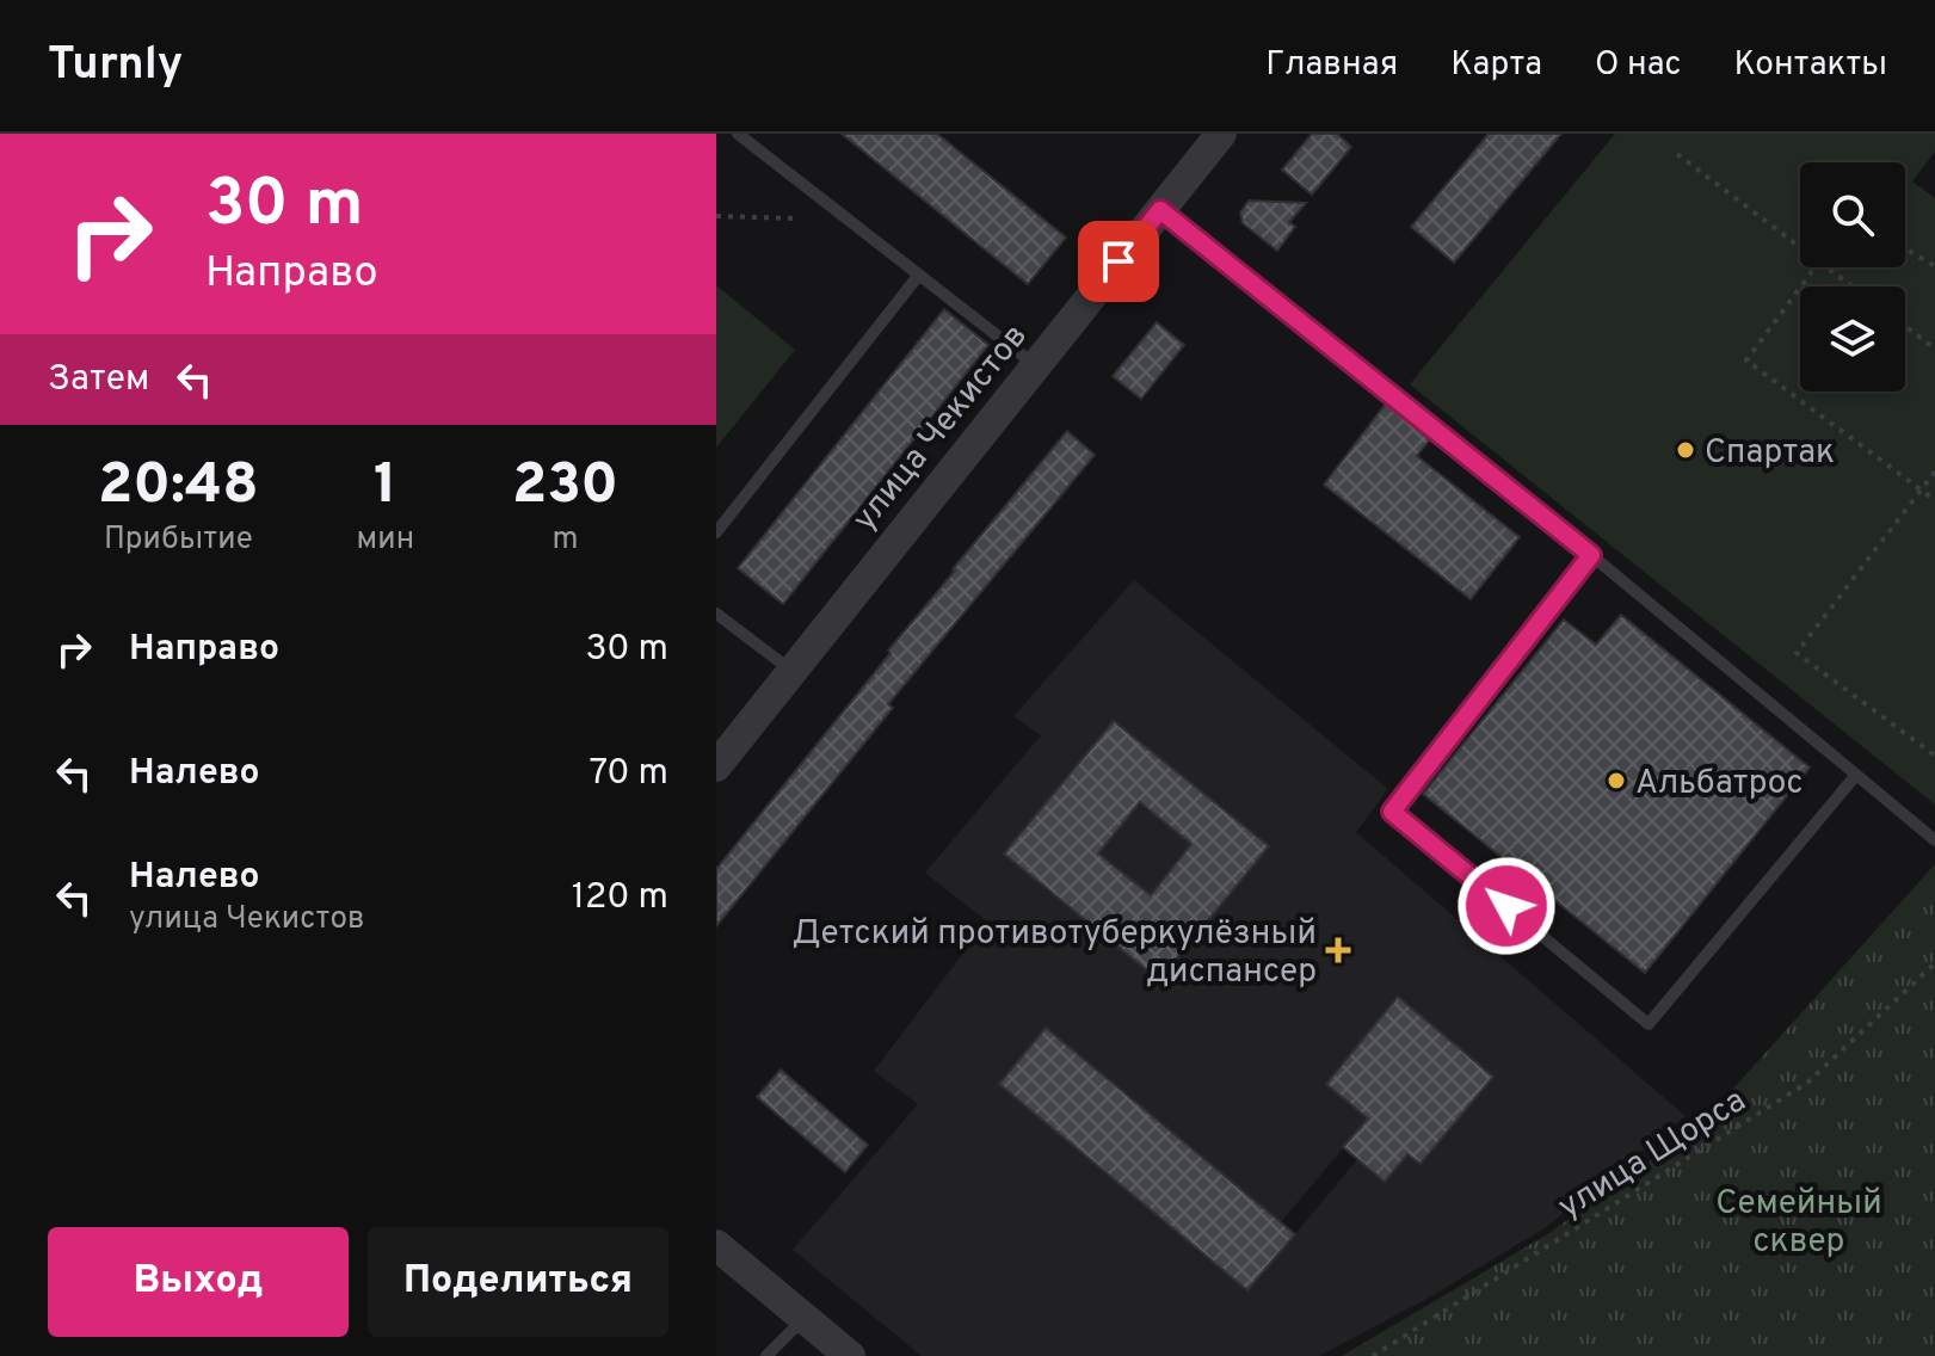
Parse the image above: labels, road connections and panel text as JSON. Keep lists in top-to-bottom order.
{
  "streets": {
    "street": ["улица Чекистов"],
    "path": ["улица Щорса"]
  },
  "parks": ["Семейный сквер"],
  "places": {
    "other": ["Спартак", "Альбатрос"],
    "health": ["Детский противотуберкулёзный диспансер"]
  },
  "page": {
    "header": "Turnly",
    "nav": [
      "Главная",
      "Карта",
      "О нас",
      "Контакты"
    ],
    "turn": ["30 m", "Направо"],
    "then": "Затем",
    "eta": [
      "20:48",
      "Прибытие",
      "1",
      "мин",
      "230",
      "m"
    ],
    "list": [
      {
        "name": "Направо",
        "value": "30 m"
      },
      {
        "name": "Налево",
        "value": "70 m"
      },
      {
        "name": "Налево",
        "note": "улица Чекистов",
        "value": "120 m"
      }
    ],
    "buttons": ["Выход", "Поделиться"]
  }
}
